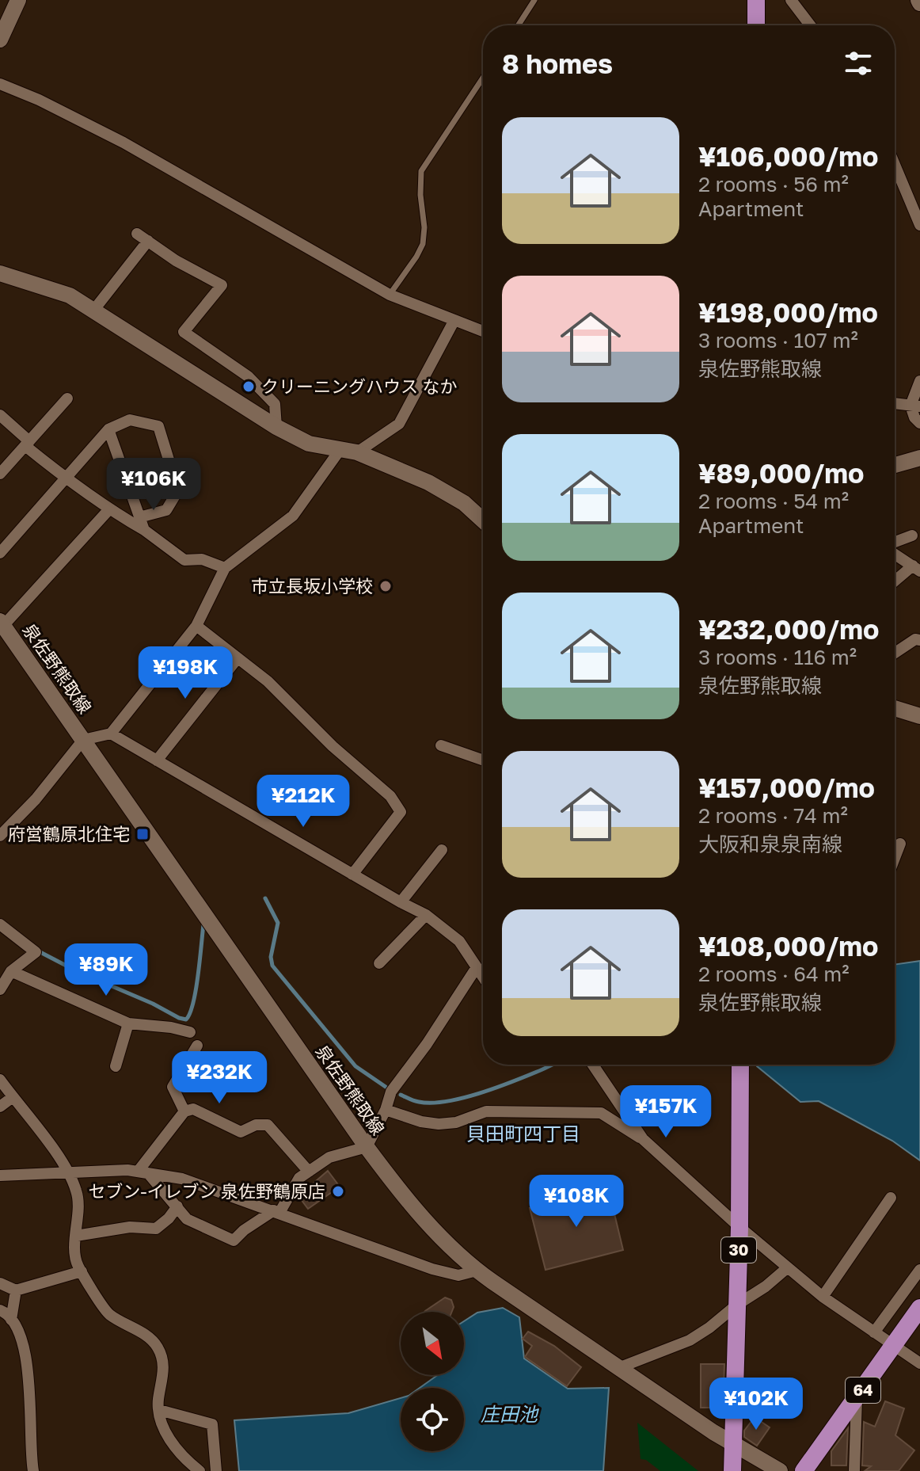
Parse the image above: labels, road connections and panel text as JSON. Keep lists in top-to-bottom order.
{
  "streets": {
    "main road": ["泉佐野熊取線", "30", "64"]
  },
  "crossings": [
    ["泉佐野熊取線", "30"]
  ],
  "districts": ["貝田町四丁目"],
  "water": ["庄田池"],
  "places": {
    "other": ["クリーニングハウス なか", "市立長坂小学校", "セブン-イレブン 泉佐野鶴原店"],
    "transit": ["府営鶴原北住宅"]
  },
  "north": "bottom right",
  "page": {
    "heading": "8 homes",
    "list": [
      {
        "name": "¥106,000/mo",
        "note": "2 rooms · 56 m² · Apartment"
      },
      {
        "name": "¥198,000/mo",
        "note": "3 rooms · 107 m² · 泉佐野熊取線"
      },
      {
        "name": "¥89,000/mo",
        "note": "2 rooms · 54 m² · Apartment"
      },
      {
        "name": "¥232,000/mo",
        "note": "3 rooms · 116 m² · 泉佐野熊取線"
      },
      {
        "name": "¥157,000/mo",
        "note": "2 rooms · 74 m² · 大阪和泉泉南線"
      },
      {
        "name": "¥108,000/mo",
        "note": "2 rooms · 64 m² · 泉佐野熊取線"
      }
    ],
    "price": [
      "¥106K",
      "¥198K",
      "¥212K",
      "¥89K",
      "¥232K",
      "¥157K",
      "¥108K",
      "¥102K"
    ]
  }
}
